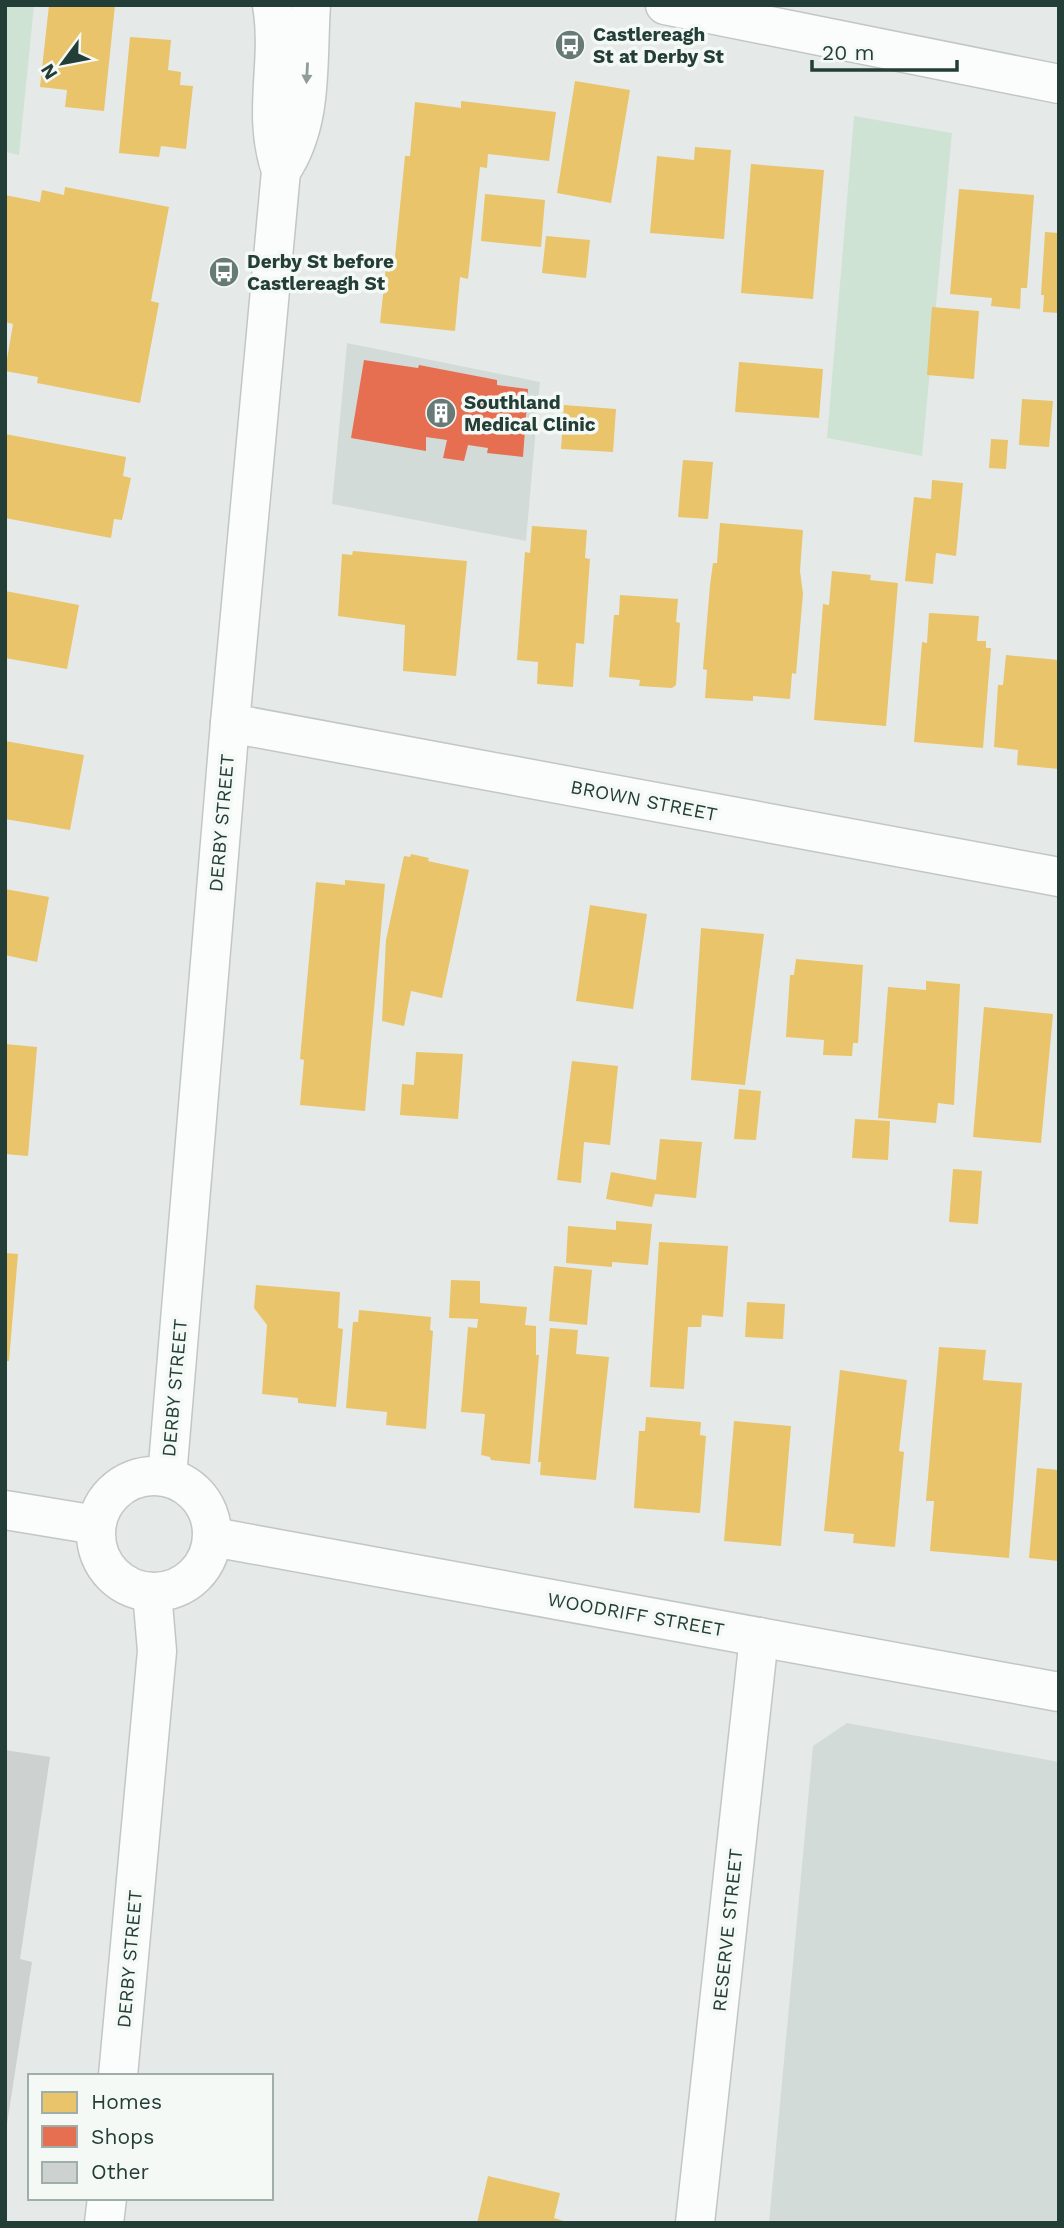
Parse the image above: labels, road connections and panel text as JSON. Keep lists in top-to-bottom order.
{
  "streets": {
    "street": [
      "BROWN STREET",
      "DERBY STREET",
      "WOODRIFF STREET",
      "RESERVE STREET"
    ]
  },
  "crossings": [
    ["BROWN STREET", "DERBY STREET"],
    ["DERBY STREET", "WOODRIFF STREET"],
    ["WOODRIFF STREET", "RESERVE STREET"]
  ],
  "places": {
    "bus stop": ["Castlereagh St at Derby St", "Derby St before Castlereagh St"],
    "building": ["Southland Medical Clinic"]
  },
  "legend": ["Homes", "Shops", "Other"],
  "scale_bar": "20 m",
  "north": "bottom left"
}
